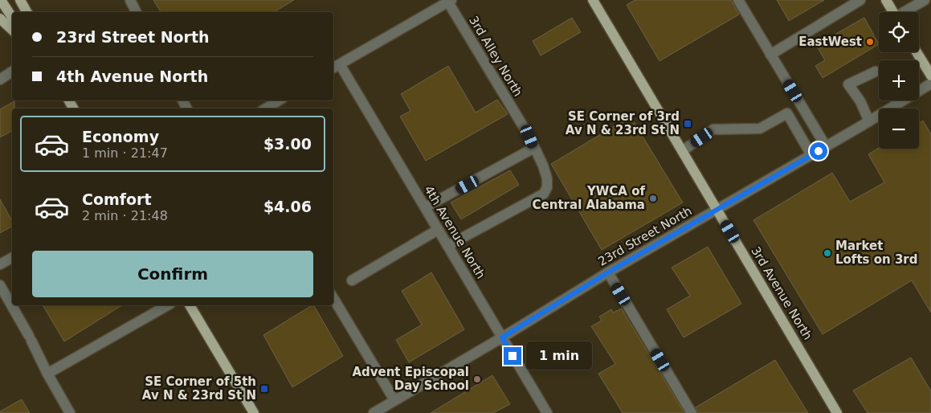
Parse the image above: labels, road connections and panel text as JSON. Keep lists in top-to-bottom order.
{
  "streets": {
    "main road": ["3rd Avenue North"],
    "street": ["3rd Alley North", "4th Avenue North", "23rd Street North"]
  },
  "crossings": [
    ["3rd Alley North", "4th Avenue North"],
    ["4th Avenue North", "23rd Street North"],
    ["23rd Street North", "3rd Avenue North"]
  ],
  "places": {
    "other": [
      "EastWest",
      "YWCA of Central Alabama",
      "Market Lofts on 3rd",
      "Advent Episcopal Day School"
    ],
    "transit": ["SE Corner of 3rd Av N & 23rd St N", "SE Corner of 5th Av N & 23rd St N"]
  },
  "page": {
    "map_buttons": ["+", "−"],
    "banner": ["23rd Street North", "4th Avenue North"],
    "list": [
      {
        "name": "Economy",
        "note": "1 min · 21:47",
        "value": "$3.00"
      },
      {
        "name": "Comfort",
        "note": "2 min · 21:48",
        "value": "$4.06"
      }
    ],
    "buttons": "Confirm",
    "bubble": "1 min"
  }
}
